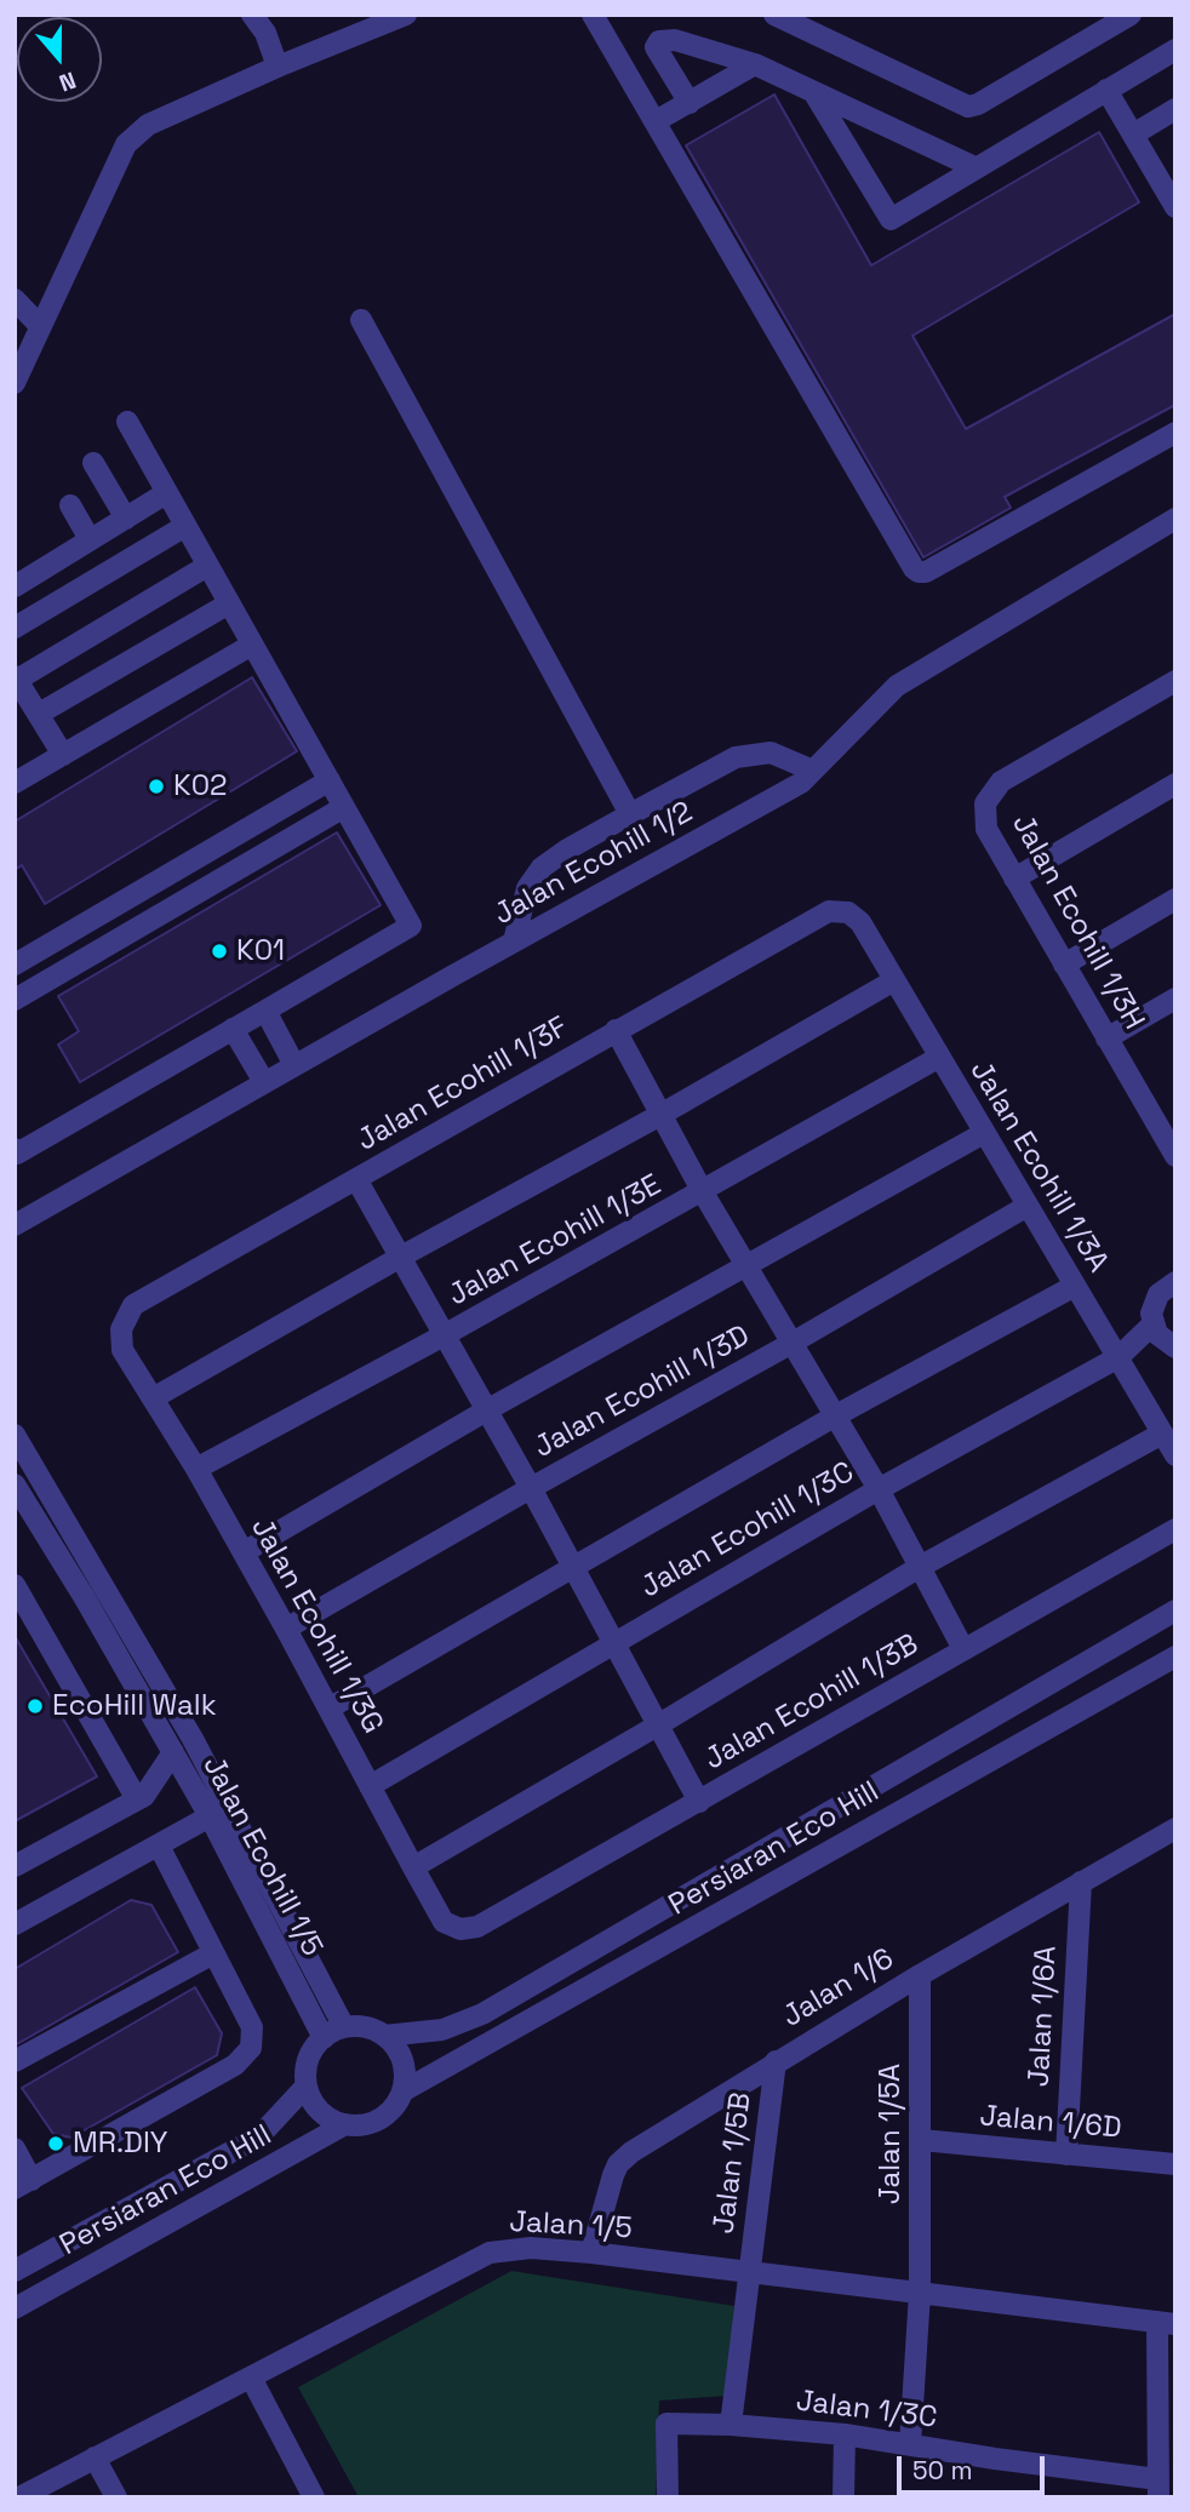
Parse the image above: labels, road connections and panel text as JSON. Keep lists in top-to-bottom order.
{
  "streets": {
    "street": [
      "Jalan Ecohill 1/2",
      "Jalan Ecohill 1/3H",
      "Jalan Ecohill 1/3F",
      "Jalan Ecohill 1/3A",
      "Jalan Ecohill 1/3E",
      "Jalan Ecohill 1/3D",
      "Jalan Ecohill 1/3C",
      "Jalan Ecohill 1/3G",
      "Jalan Ecohill 1/3B",
      "Persiaran Eco Hill",
      "Jalan Ecohill 1/5",
      "Jalan 1/6",
      "Jalan 1/6A",
      "Jalan 1/6D",
      "Jalan 1/5A",
      "Jalan 1/5B",
      "Jalan 1/5",
      "Jalan 1/3C"
    ]
  },
  "crossings": [
    ["Jalan Ecohill 1/3F", "Jalan Ecohill 1/3A"],
    ["Jalan Ecohill 1/3F", "Jalan Ecohill 1/3G"],
    ["Jalan Ecohill 1/3A", "Jalan Ecohill 1/3E"],
    ["Jalan Ecohill 1/3A", "Jalan Ecohill 1/3D"],
    ["Jalan Ecohill 1/3A", "Jalan Ecohill 1/3C"],
    ["Jalan Ecohill 1/3E", "Jalan Ecohill 1/3G"],
    ["Jalan Ecohill 1/3D", "Jalan Ecohill 1/3G"],
    ["Jalan Ecohill 1/3C", "Jalan Ecohill 1/3G"],
    ["Jalan Ecohill 1/3G", "Jalan Ecohill 1/3B"],
    ["Persiaran Eco Hill", "Jalan Ecohill 1/5"],
    ["Jalan 1/6", "Jalan 1/6A"],
    ["Jalan 1/6", "Jalan 1/5A"],
    ["Jalan 1/6", "Jalan 1/5B"],
    ["Jalan 1/6", "Jalan 1/5"],
    ["Jalan 1/6A", "Jalan 1/6D"],
    ["Jalan 1/6D", "Jalan 1/5A"],
    ["Jalan 1/5A", "Jalan 1/5"],
    ["Jalan 1/5A", "Jalan 1/3C"],
    ["Jalan 1/5B", "Jalan 1/5"],
    ["Jalan 1/5B", "Jalan 1/3C"]
  ],
  "places": [
    "K02",
    "K01",
    "EcoHill Walk",
    "MR.DIY"
  ],
  "scale_bar": "50 m",
  "north": "bottom"
}
